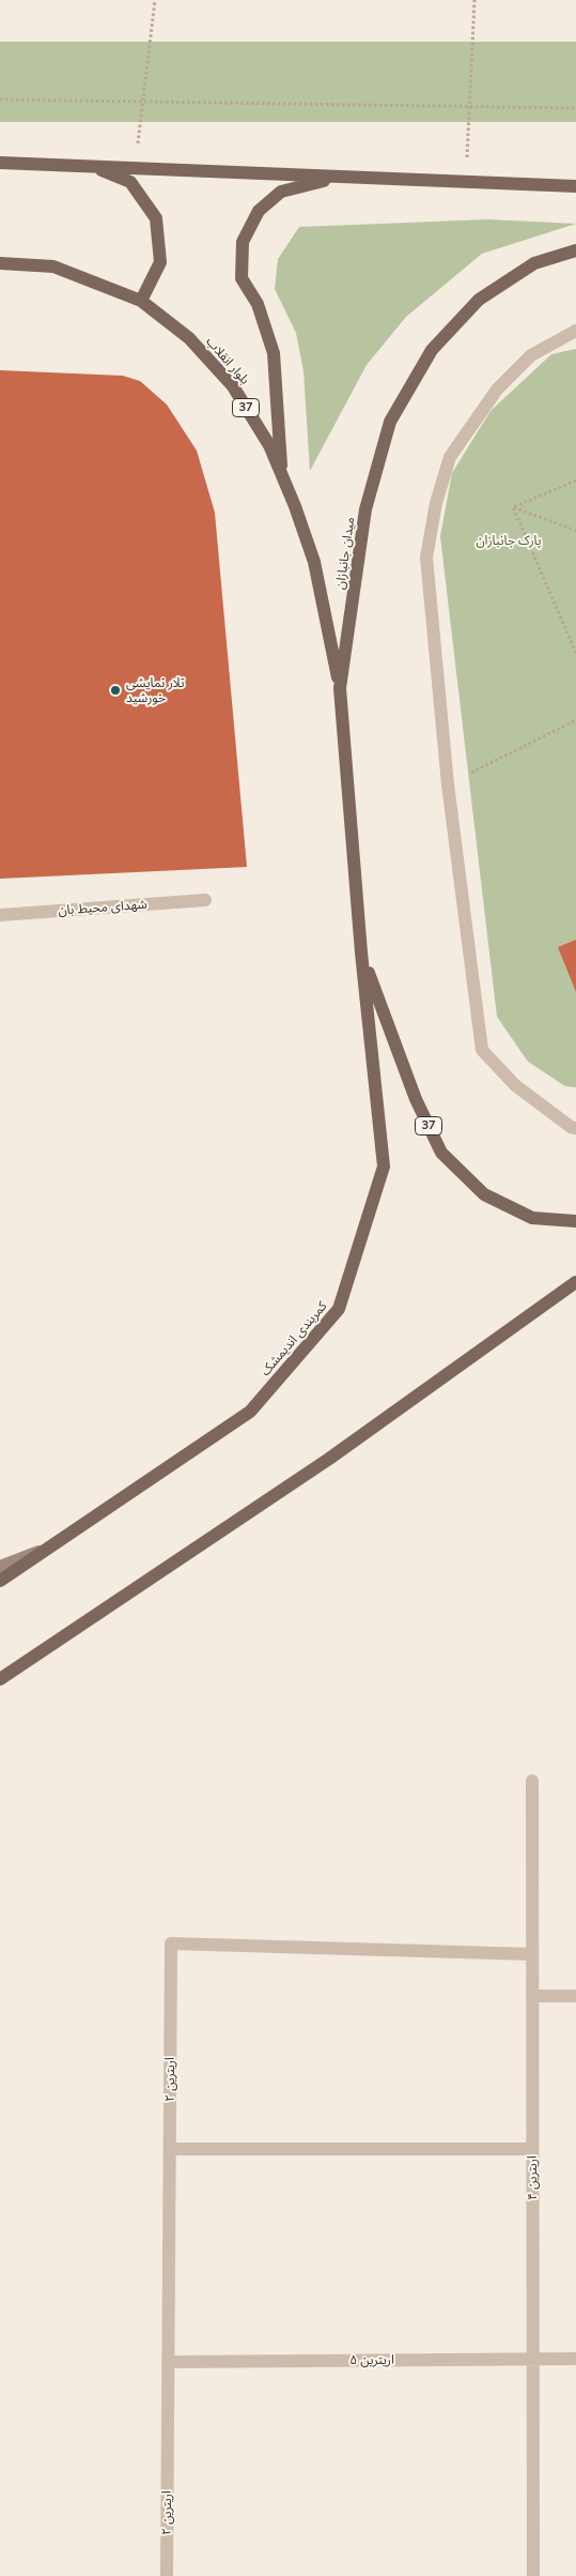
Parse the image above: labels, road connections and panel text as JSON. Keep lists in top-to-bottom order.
{
  "streets": {
    "main road": [
      "بلوار انقلاب",
      "37",
      "میدان جانبازان",
      "کمربندی اندیمشک"
    ],
    "street": [
      "شهدای محیط بان",
      "اریترین ۲",
      "اریترین ۴",
      "اریترین ۵"
    ]
  },
  "crossings": [
    ["بلوار انقلاب", "میدان جانبازان"],
    ["37", "میدان جانبازان"],
    ["37", "کمربندی اندیمشک"],
    ["میدان جانبازان", "کمربندی اندیمشک"],
    ["اریترین ۲", "اریترین ۴"],
    ["اریترین ۲", "اریترین ۵"],
    ["اریترین ۴", "اریترین ۵"]
  ],
  "parks": ["پارک جانبازان"],
  "places": ["تلار نمایشی خورشید"]
}
